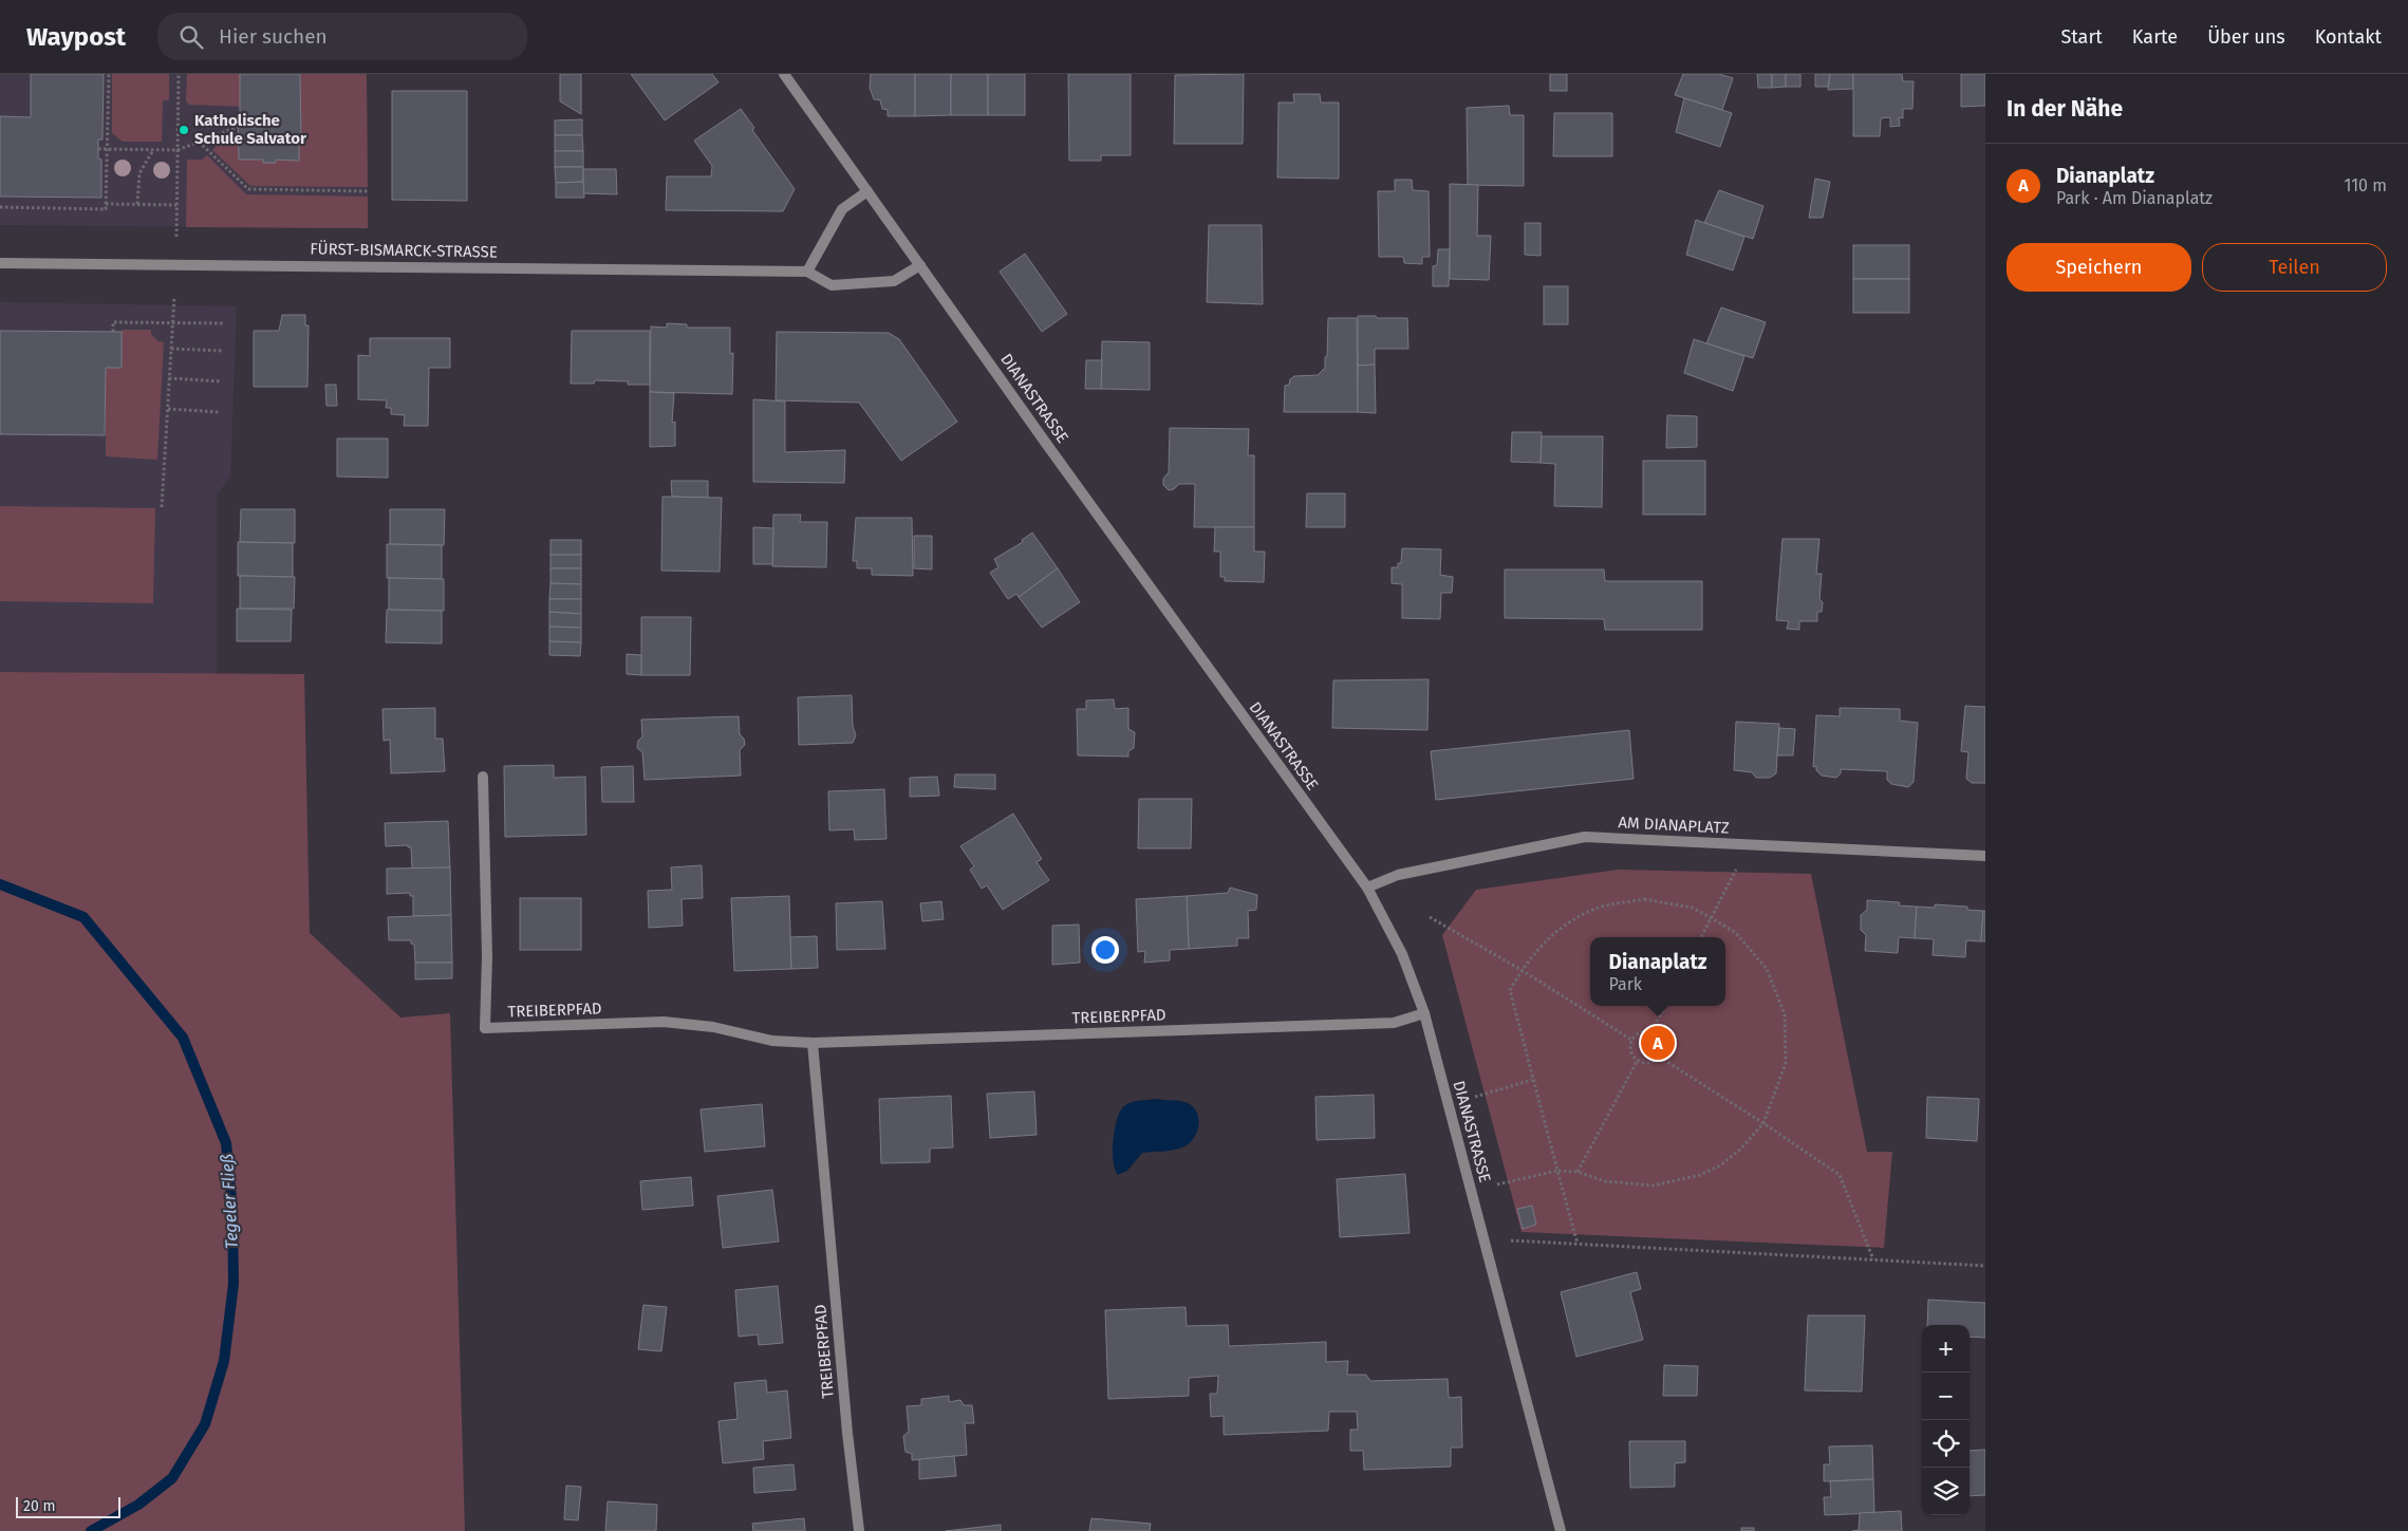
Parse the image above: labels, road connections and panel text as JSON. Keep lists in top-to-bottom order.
{
  "streets": {
    "street": [
      "FÜRST-BISMARCK-STRASSE",
      "DIANASTRASSE",
      "AM DIANAPLATZ",
      "TREIBERPFAD"
    ]
  },
  "crossings": [
    ["FÜRST-BISMARCK-STRASSE", "DIANASTRASSE"],
    ["DIANASTRASSE", "AM DIANAPLATZ"],
    ["DIANASTRASSE", "TREIBERPFAD"]
  ],
  "water": ["Tegeler Fließ"],
  "places": ["Katholische Schule Salvator"],
  "scale_bar": "20 m",
  "page": {
    "header": "Waypost",
    "search": "Hier suchen",
    "nav": [
      "Start",
      "Karte",
      "Über uns",
      "Kontakt"
    ],
    "heading": "In der Nähe",
    "list": [
      {
        "mark": "A",
        "name": "Dianaplatz",
        "note": "Park · Am Dianaplatz",
        "value": "110 m"
      }
    ],
    "buttons": ["Speichern", "Teilen"],
    "popup": ["Dianaplatz", "Park"],
    "pins": "A",
    "map_buttons": ["+", "−"],
    "scale": "20 m"
  }
}
